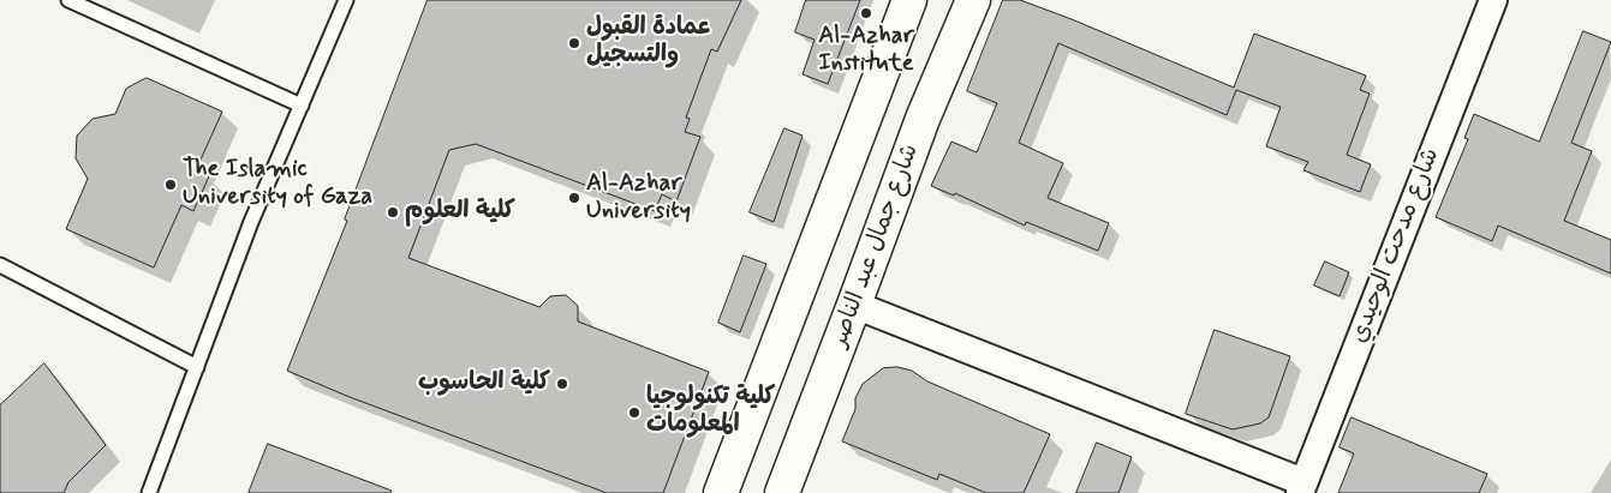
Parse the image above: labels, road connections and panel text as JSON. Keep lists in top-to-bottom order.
{
  "streets": {
    "main road": ["شارع جمال عبد الناصر"],
    "street": ["شارع مدحت الوحيدي"]
  },
  "places": [
    "Al-Azhar Institute",
    "عمادة القبول والتسجيل",
    "The Islamic University of Gaza",
    "Al-Azhar University",
    "كلية العلوم",
    "كلية الحاسوب",
    "كلية تكنولوجيا المعلومات"
  ]
}
